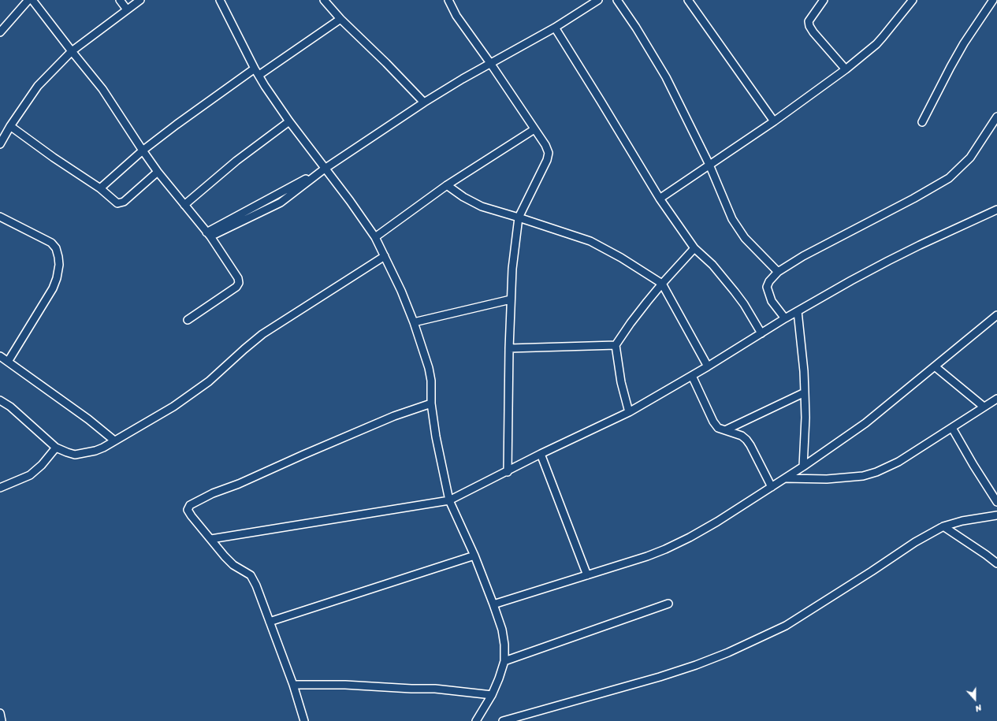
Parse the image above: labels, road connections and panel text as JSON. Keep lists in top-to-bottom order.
{
  "north": "bottom"
}
